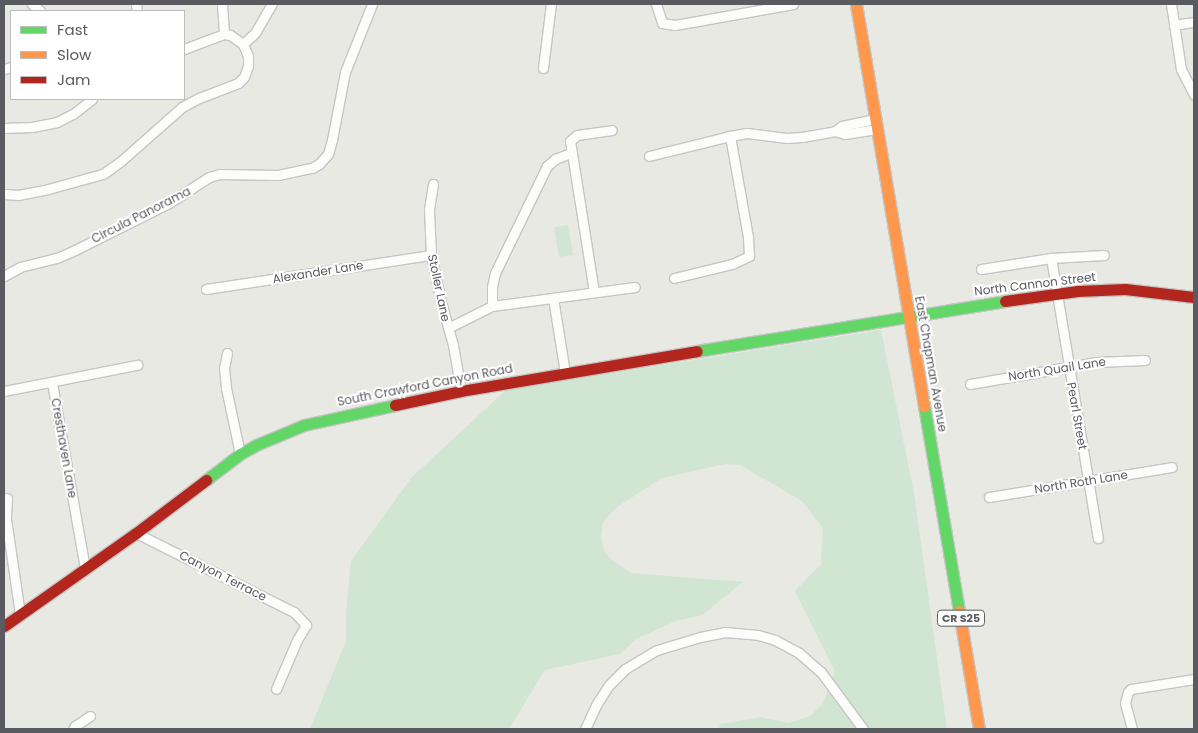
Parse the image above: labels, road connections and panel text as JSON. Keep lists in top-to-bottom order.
{
  "streets": {
    "main road": [
      "North Cannon Street",
      "East Chapman Avenue",
      "South Crawford Canyon Road",
      "CR S25"
    ],
    "street": [
      "Circula Panorama",
      "Alexander Lane",
      "Stoller Lane",
      "North Quail Lane",
      "Pearl Street",
      "Cresthaven Lane",
      "North Roth Lane",
      "Canyon Terrace"
    ]
  },
  "crossings": [
    ["Alexander Lane", "Stoller Lane"],
    ["North Cannon Street", "East Chapman Avenue"],
    ["North Cannon Street", "South Crawford Canyon Road"],
    ["North Cannon Street", "Pearl Street"],
    ["Stoller Lane", "South Crawford Canyon Road"],
    ["East Chapman Avenue", "South Crawford Canyon Road"],
    ["North Quail Lane", "Pearl Street"],
    ["South Crawford Canyon Road", "Cresthaven Lane"],
    ["South Crawford Canyon Road", "Canyon Terrace"],
    ["Pearl Street", "North Roth Lane"]
  ],
  "legend": ["Fast", "Slow", "Jam"]
}
